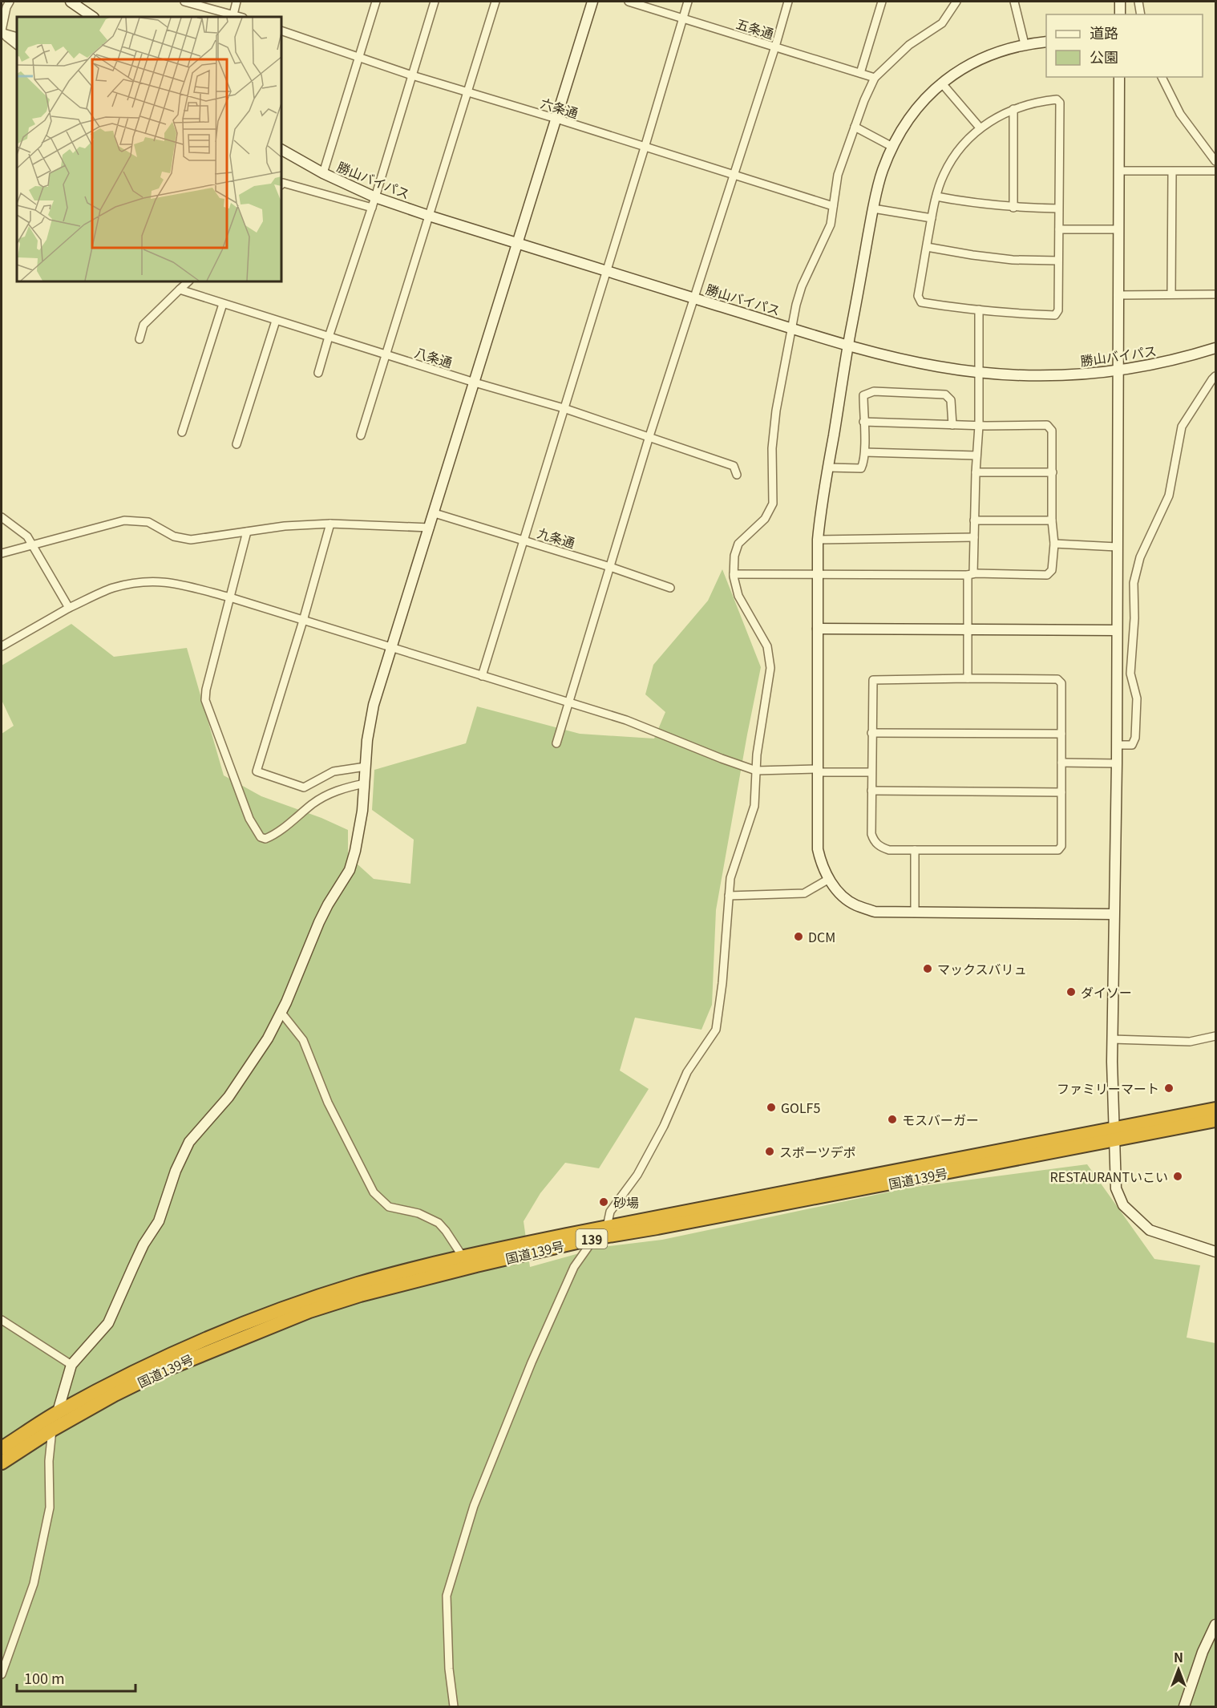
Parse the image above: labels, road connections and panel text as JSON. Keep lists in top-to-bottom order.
{
  "streets": {
    "highway": ["国道139号", "139"],
    "street": [
      "五条通",
      "六条通",
      "勝山バイパス",
      "八条通",
      "九条通"
    ]
  },
  "places": [
    "DCM",
    "マックスバリュ",
    "ダイソー",
    "ファミリーマート",
    "GOLF5",
    "モスバーガー",
    "スポーツデポ",
    "RESTAURANTいこい",
    "砂場"
  ],
  "legend": ["道路", "公園"],
  "scale_bar": "100 m",
  "north": "top"
}
